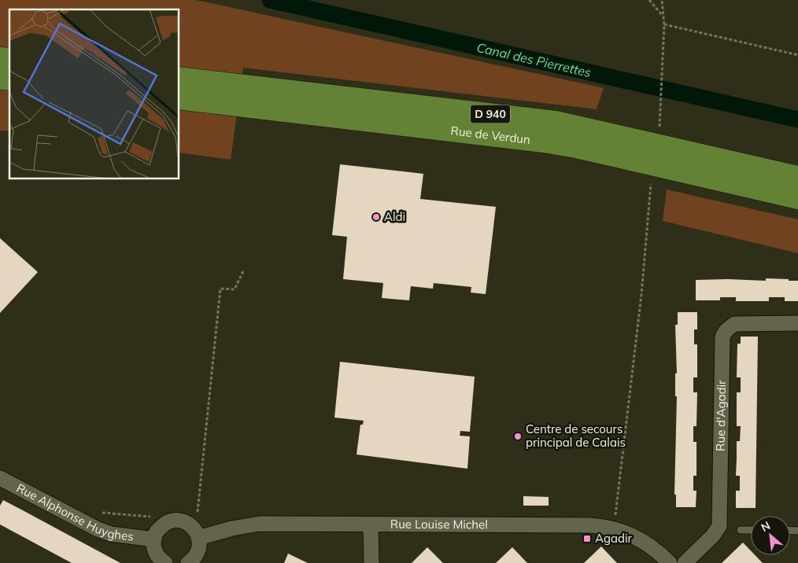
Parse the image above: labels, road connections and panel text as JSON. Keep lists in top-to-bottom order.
{
  "streets": {
    "main road": ["D 940", "Rue de Verdun"],
    "street": ["Rue d'Agadir", "Rue Alphonse Huyghes", "Rue Louise Michel"]
  },
  "water": ["Canal des Pierrettes"],
  "places": {
    "other": ["Aldi", "Centre de secours principal de Calais"],
    "transit": ["Agadir"]
  },
  "north": "top left"
}
